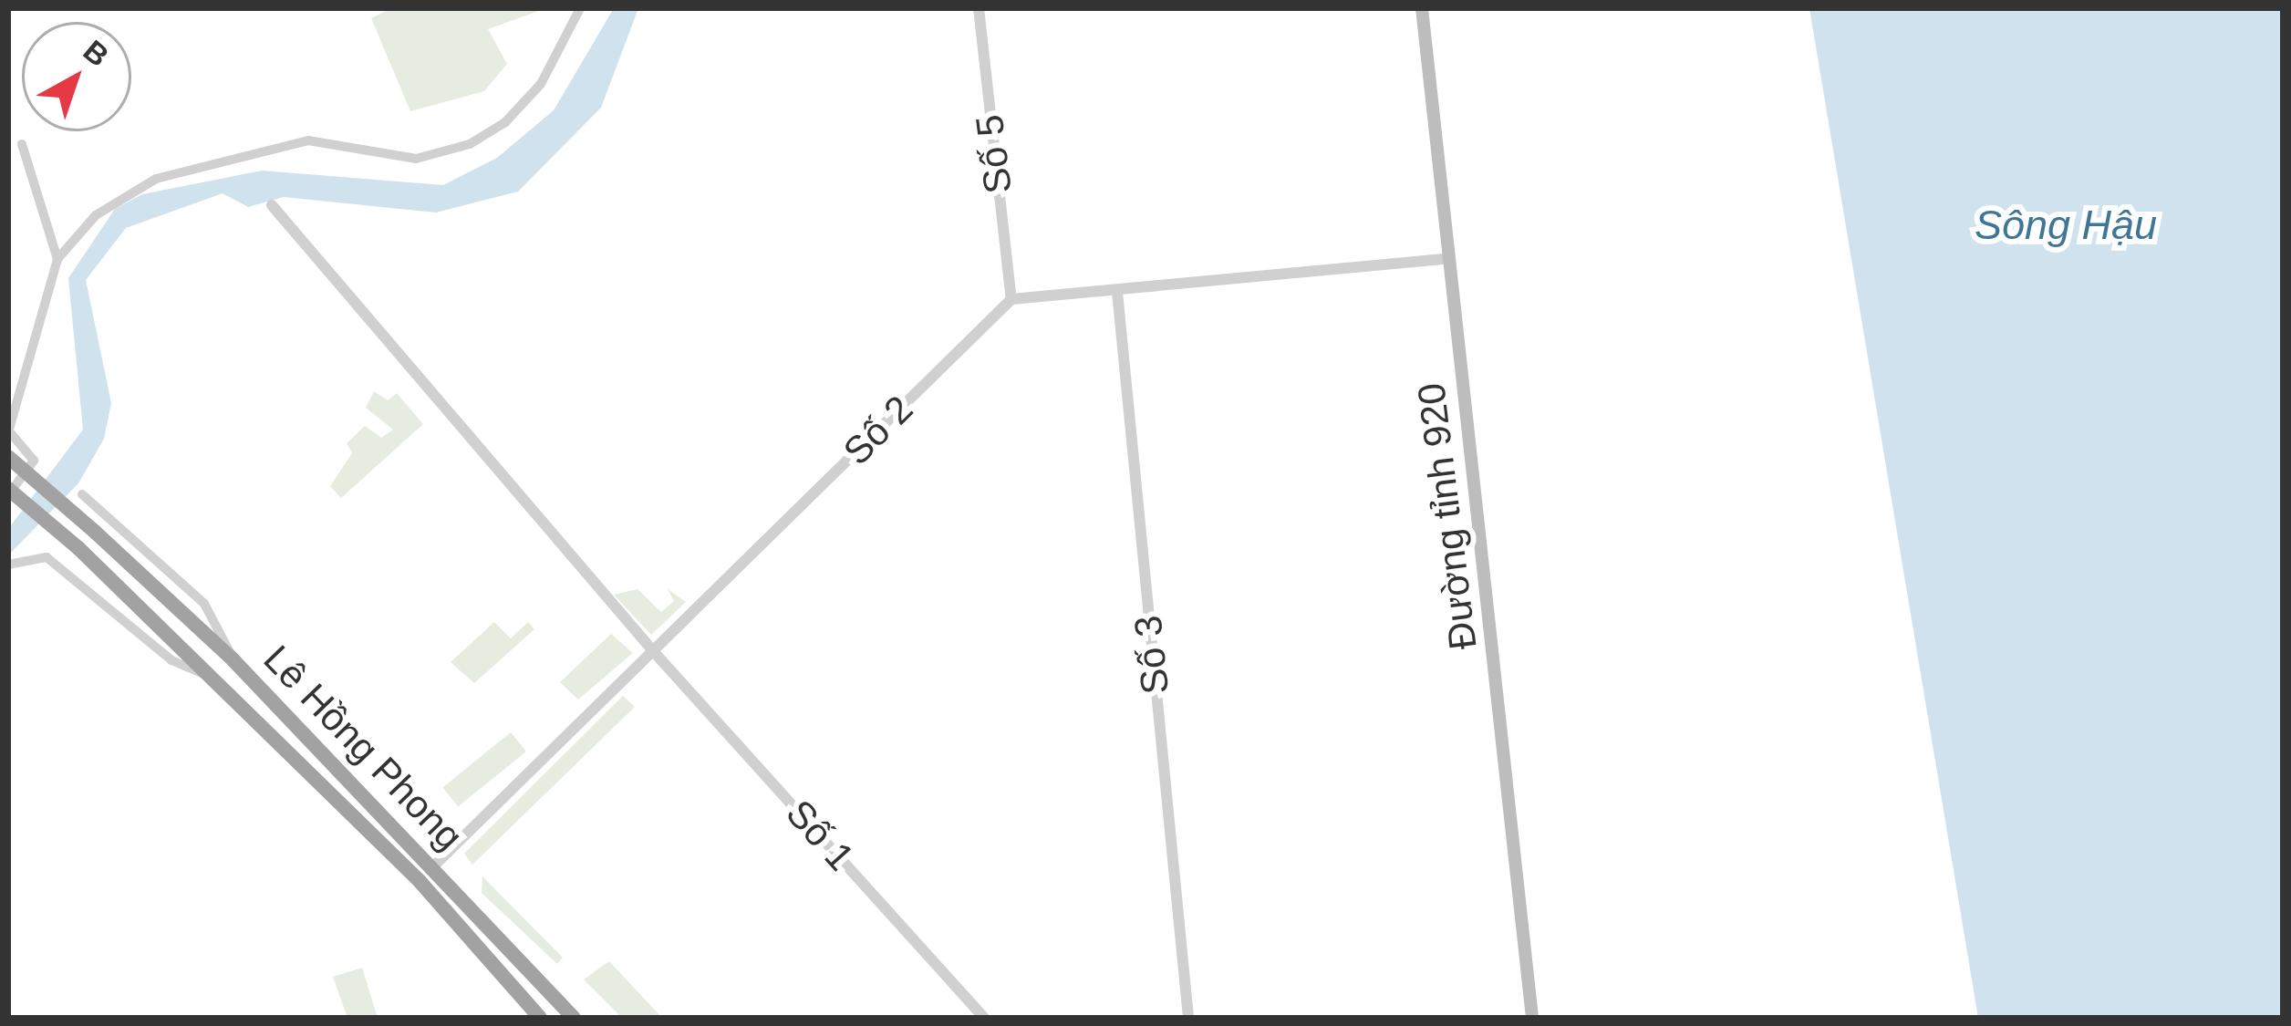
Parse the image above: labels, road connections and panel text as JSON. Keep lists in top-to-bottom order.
{
  "streets": {
    "highway": ["Lê Hồng Phong"],
    "main road": ["Đường tỉnh 920"],
    "street": [
      "Số 5",
      "Số 2",
      "Số 3",
      "Số 1"
    ]
  },
  "crossings": [
    ["Số 5", "Số 2"],
    ["Số 2", "Lê Hồng Phong"],
    ["Số 2", "Số 1"]
  ],
  "water": ["Sông Hậu"],
  "north": "top right"
}
